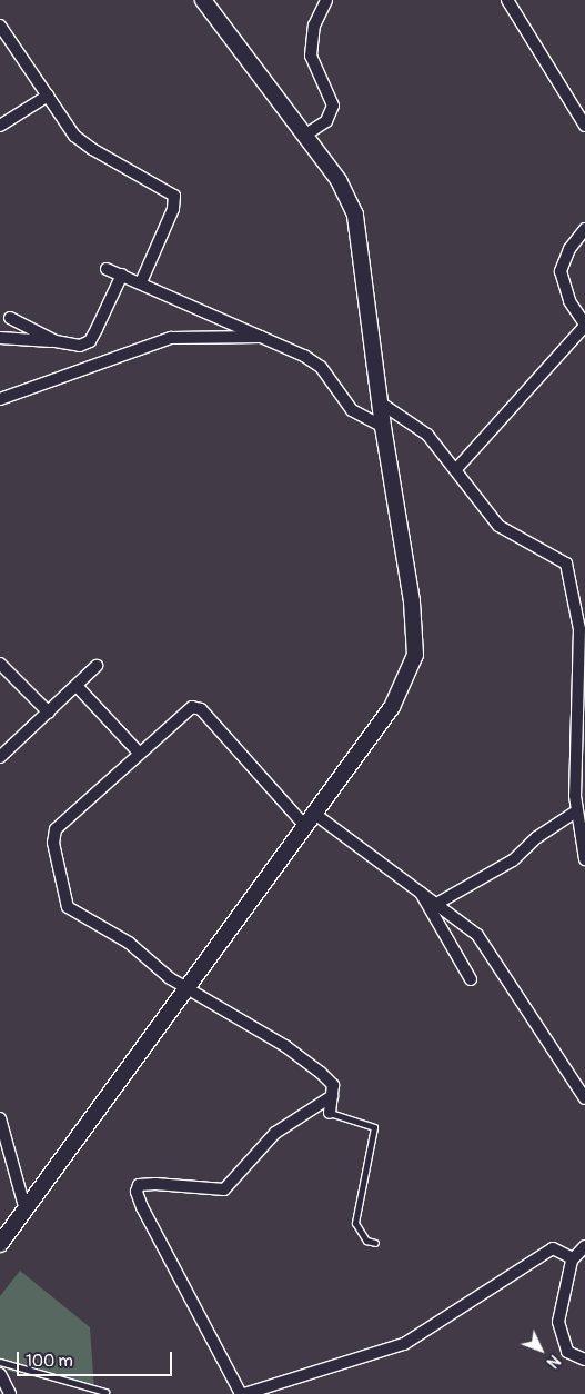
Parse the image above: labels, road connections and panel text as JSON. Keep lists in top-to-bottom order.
{
  "scale_bar": "100 m",
  "north": "bottom right"
}
